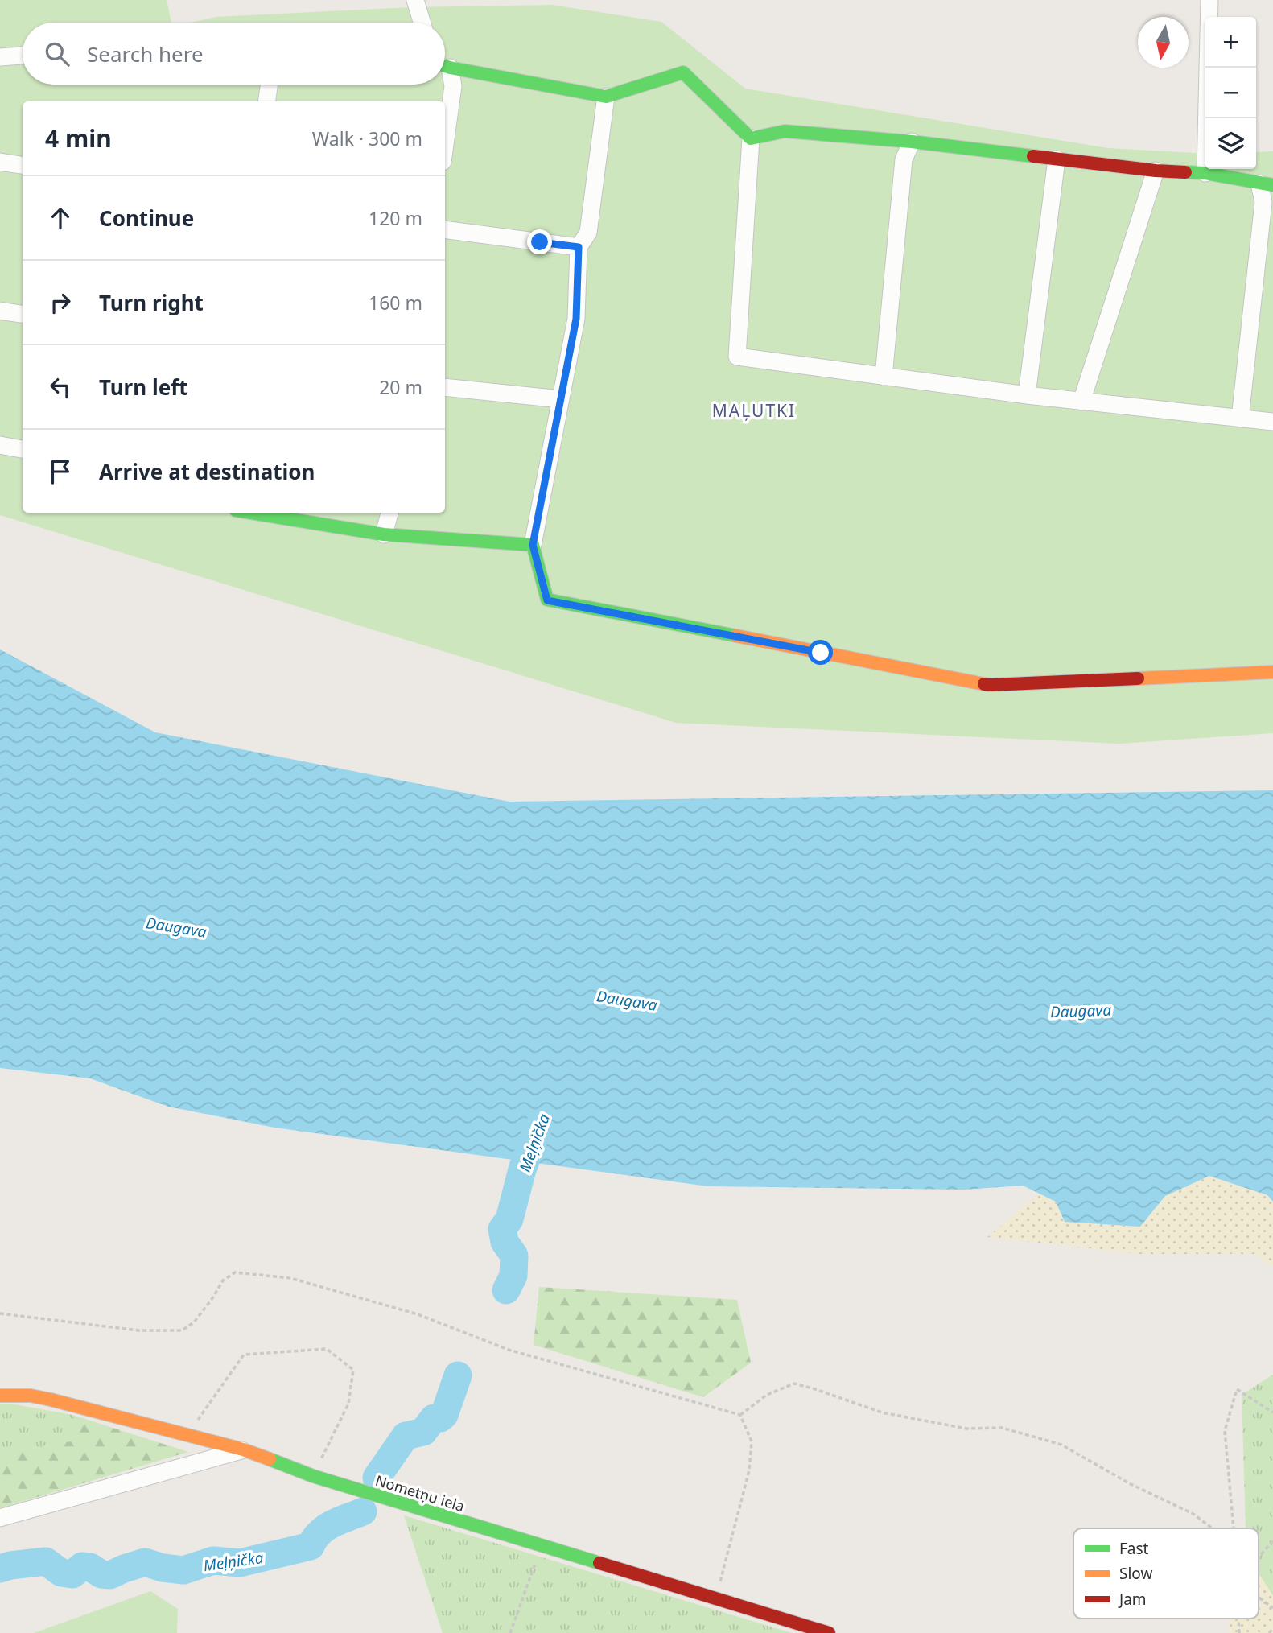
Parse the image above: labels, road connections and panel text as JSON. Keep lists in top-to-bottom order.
{
  "streets": {
    "street": ["Nometņu iela"]
  },
  "districts": ["MAĻUTKI"],
  "water": ["Daugava", "Meļņička"],
  "legend": ["Fast", "Slow", "Jam"],
  "north": "bottom",
  "page": {
    "map_buttons": ["+", "−"],
    "search": "Search here",
    "heading": ["4 min", "Walk · 300 m"],
    "list": [
      ["Continue", "120 m"],
      ["Turn right", "160 m"],
      ["Turn left", "20 m"],
      "Arrive at destination"
    ]
  }
}
